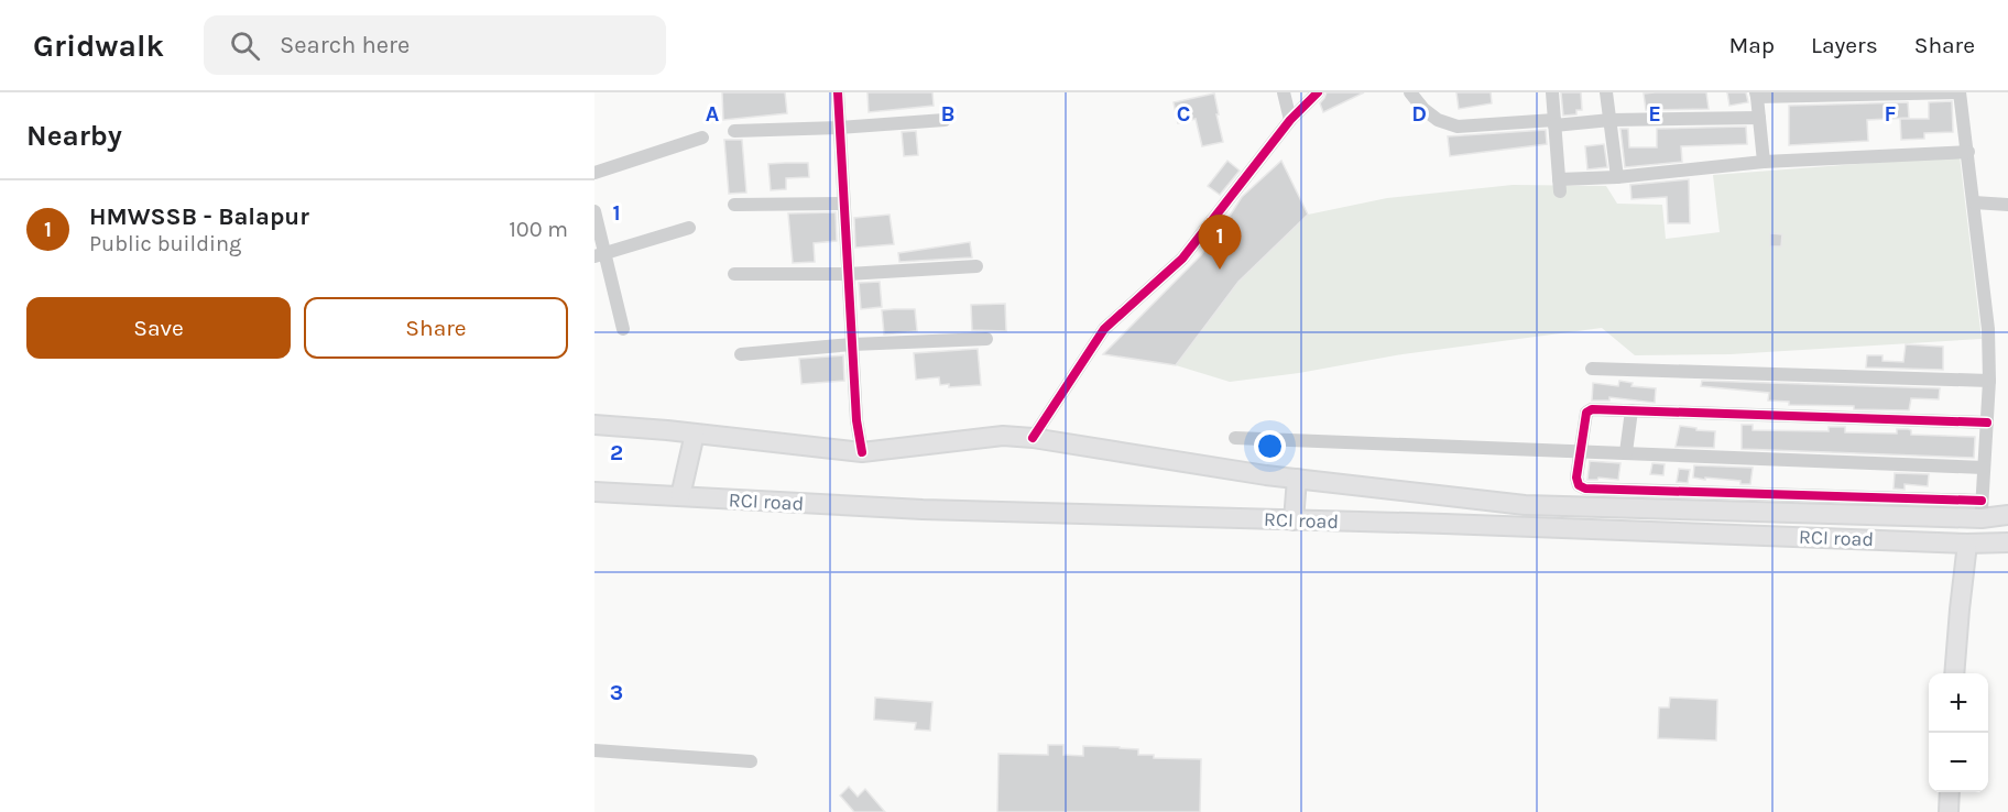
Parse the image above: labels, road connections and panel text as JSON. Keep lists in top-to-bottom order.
{
  "streets": {
    "main road": ["RCI road"]
  },
  "page": {
    "header": "Gridwalk",
    "search": "Search here",
    "nav": ["Map", "Layers", "Share"],
    "heading": "Nearby",
    "list": [
      {
        "mark": "1",
        "name": "HMWSSB - Balapur",
        "note": "Public building",
        "value": "100 m"
      }
    ],
    "pins": "1",
    "buttons": ["Save", "Share"],
    "map_buttons": ["+", "−"]
  },
  "grid": {
    "columns": [
      "A",
      "B",
      "C",
      "D",
      "E",
      "F"
    ],
    "rows": ["1", "2", "3"]
  }
}
